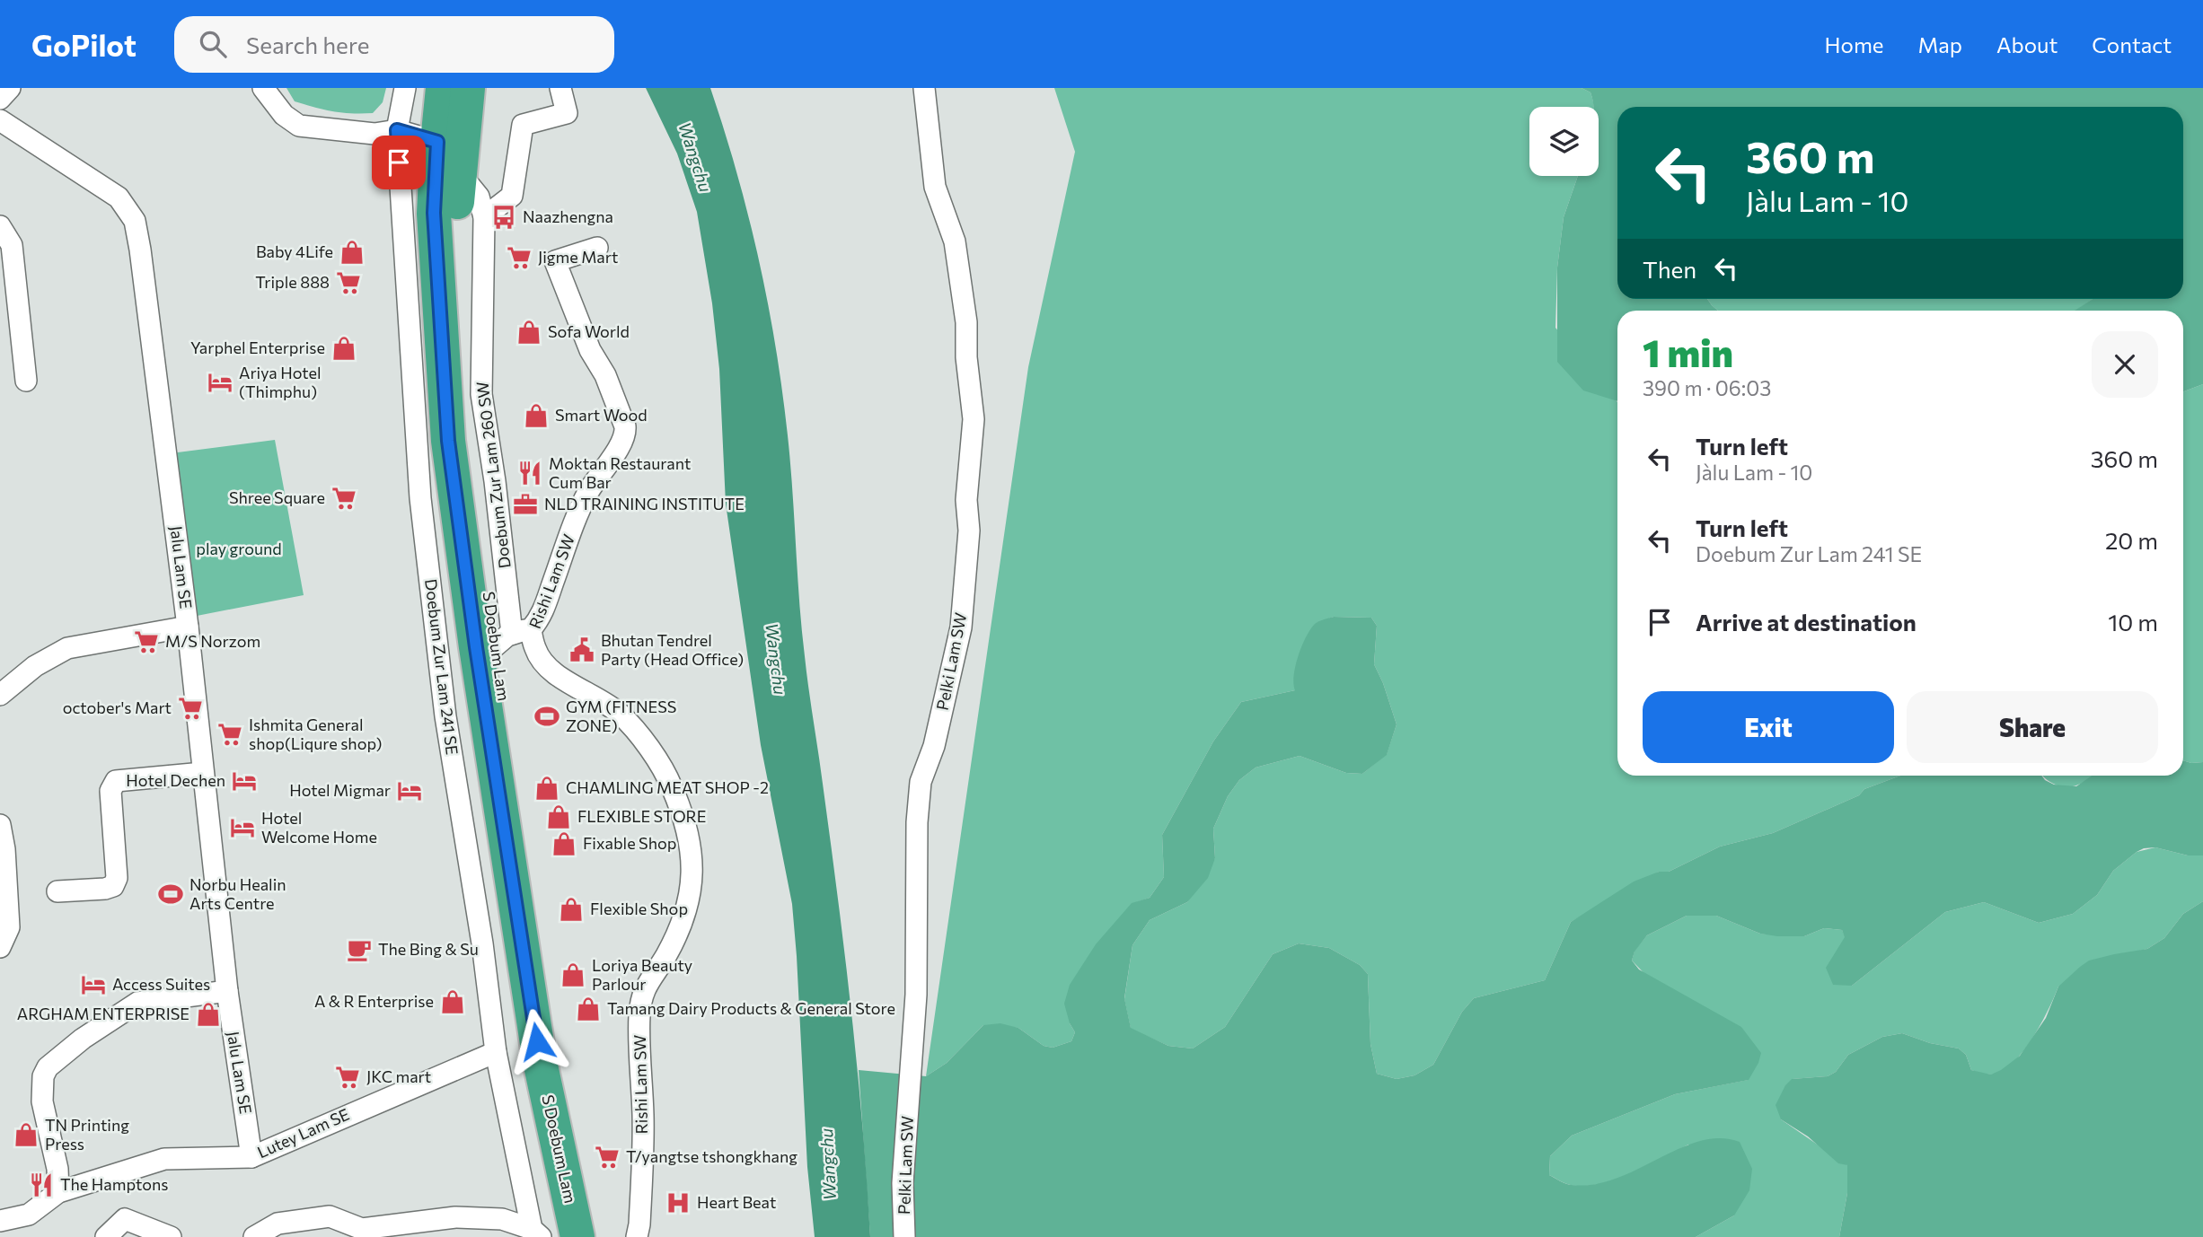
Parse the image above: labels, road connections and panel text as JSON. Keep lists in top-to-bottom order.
{
  "streets": {
    "highway": ["S Doebum Lam"],
    "street": [
      "Doebum Zur Lam 260 SW",
      "Jalu Lam SE",
      "Rishi Lam SW",
      "Pelki Lam SW",
      "Doebum Zur Lam 241 SE",
      "Lutey Lam SE"
    ]
  },
  "crossings": [
    ["Doebum Zur Lam 260 SW", "Rishi Lam SW"],
    ["Doebum Zur Lam 260 SW", "S Doebum Lam"],
    ["Jalu Lam SE", "Lutey Lam SE"],
    ["Rishi Lam SW", "S Doebum Lam"],
    ["Doebum Zur Lam 241 SE", "Lutey Lam SE"]
  ],
  "water": ["Wangchu"],
  "parks": ["play ground"],
  "places": {
    "bus stop": ["Naazhengna"],
    "shop": [
      "Baby 4Life",
      "Sofa World",
      "Yarphel Enterprise",
      "Smart Wood",
      "CHAMLING MEAT SHOP -2",
      "FLEXIBLE STORE",
      "Fixable Shop",
      "Flexible Shop",
      "Loriya Beauty Parlour",
      "A & R Enterprise",
      "Tamang Dairy Products & General Store",
      "ARGHAM ENTERPRISE",
      "TN Printing Press"
    ],
    "supermarket": [
      "Jigme Mart",
      "Triple 888",
      "Shree Square",
      "M/S Norzom",
      "october's Mart",
      "Ishmita General shop(Liqure shop)",
      "JKC mart",
      "T/yangtse tshongkhang"
    ],
    "hotel": [
      "Ariya Hotel (Thimphu)",
      "Hotel Dechen",
      "Hotel Migmar",
      "Hotel Welcome Home",
      "Access Suites"
    ],
    "restaurant": ["Moktan Restaurant Cum Bar", "The Hamptons"],
    "office": ["NLD TRAINING INSTITUTE"],
    "public building": ["Bhutan Tendrel Party (Head Office)"],
    "sports": ["GYM (FITNESS ZONE)", "Norbu Healin Arts Centre"],
    "cafe": ["The Bing & Su"],
    "hospital": ["Heart Beat"]
  },
  "page": {
    "header": "GoPilot",
    "search": "Search here",
    "nav": [
      "Home",
      "Map",
      "About",
      "Contact"
    ],
    "turn": ["360 m", "Jàlu Lam - 10"],
    "then": "Then",
    "heading": ["1 min", "390 m · 06:03"],
    "list": [
      {
        "name": "Turn left",
        "note": "Jàlu Lam - 10",
        "value": "360 m"
      },
      {
        "name": "Turn left",
        "note": "Doebum Zur Lam 241 SE",
        "value": "20 m"
      },
      {
        "name": "Arrive at destination",
        "value": "10 m"
      }
    ],
    "buttons": ["Exit", "Share"]
  }
}
